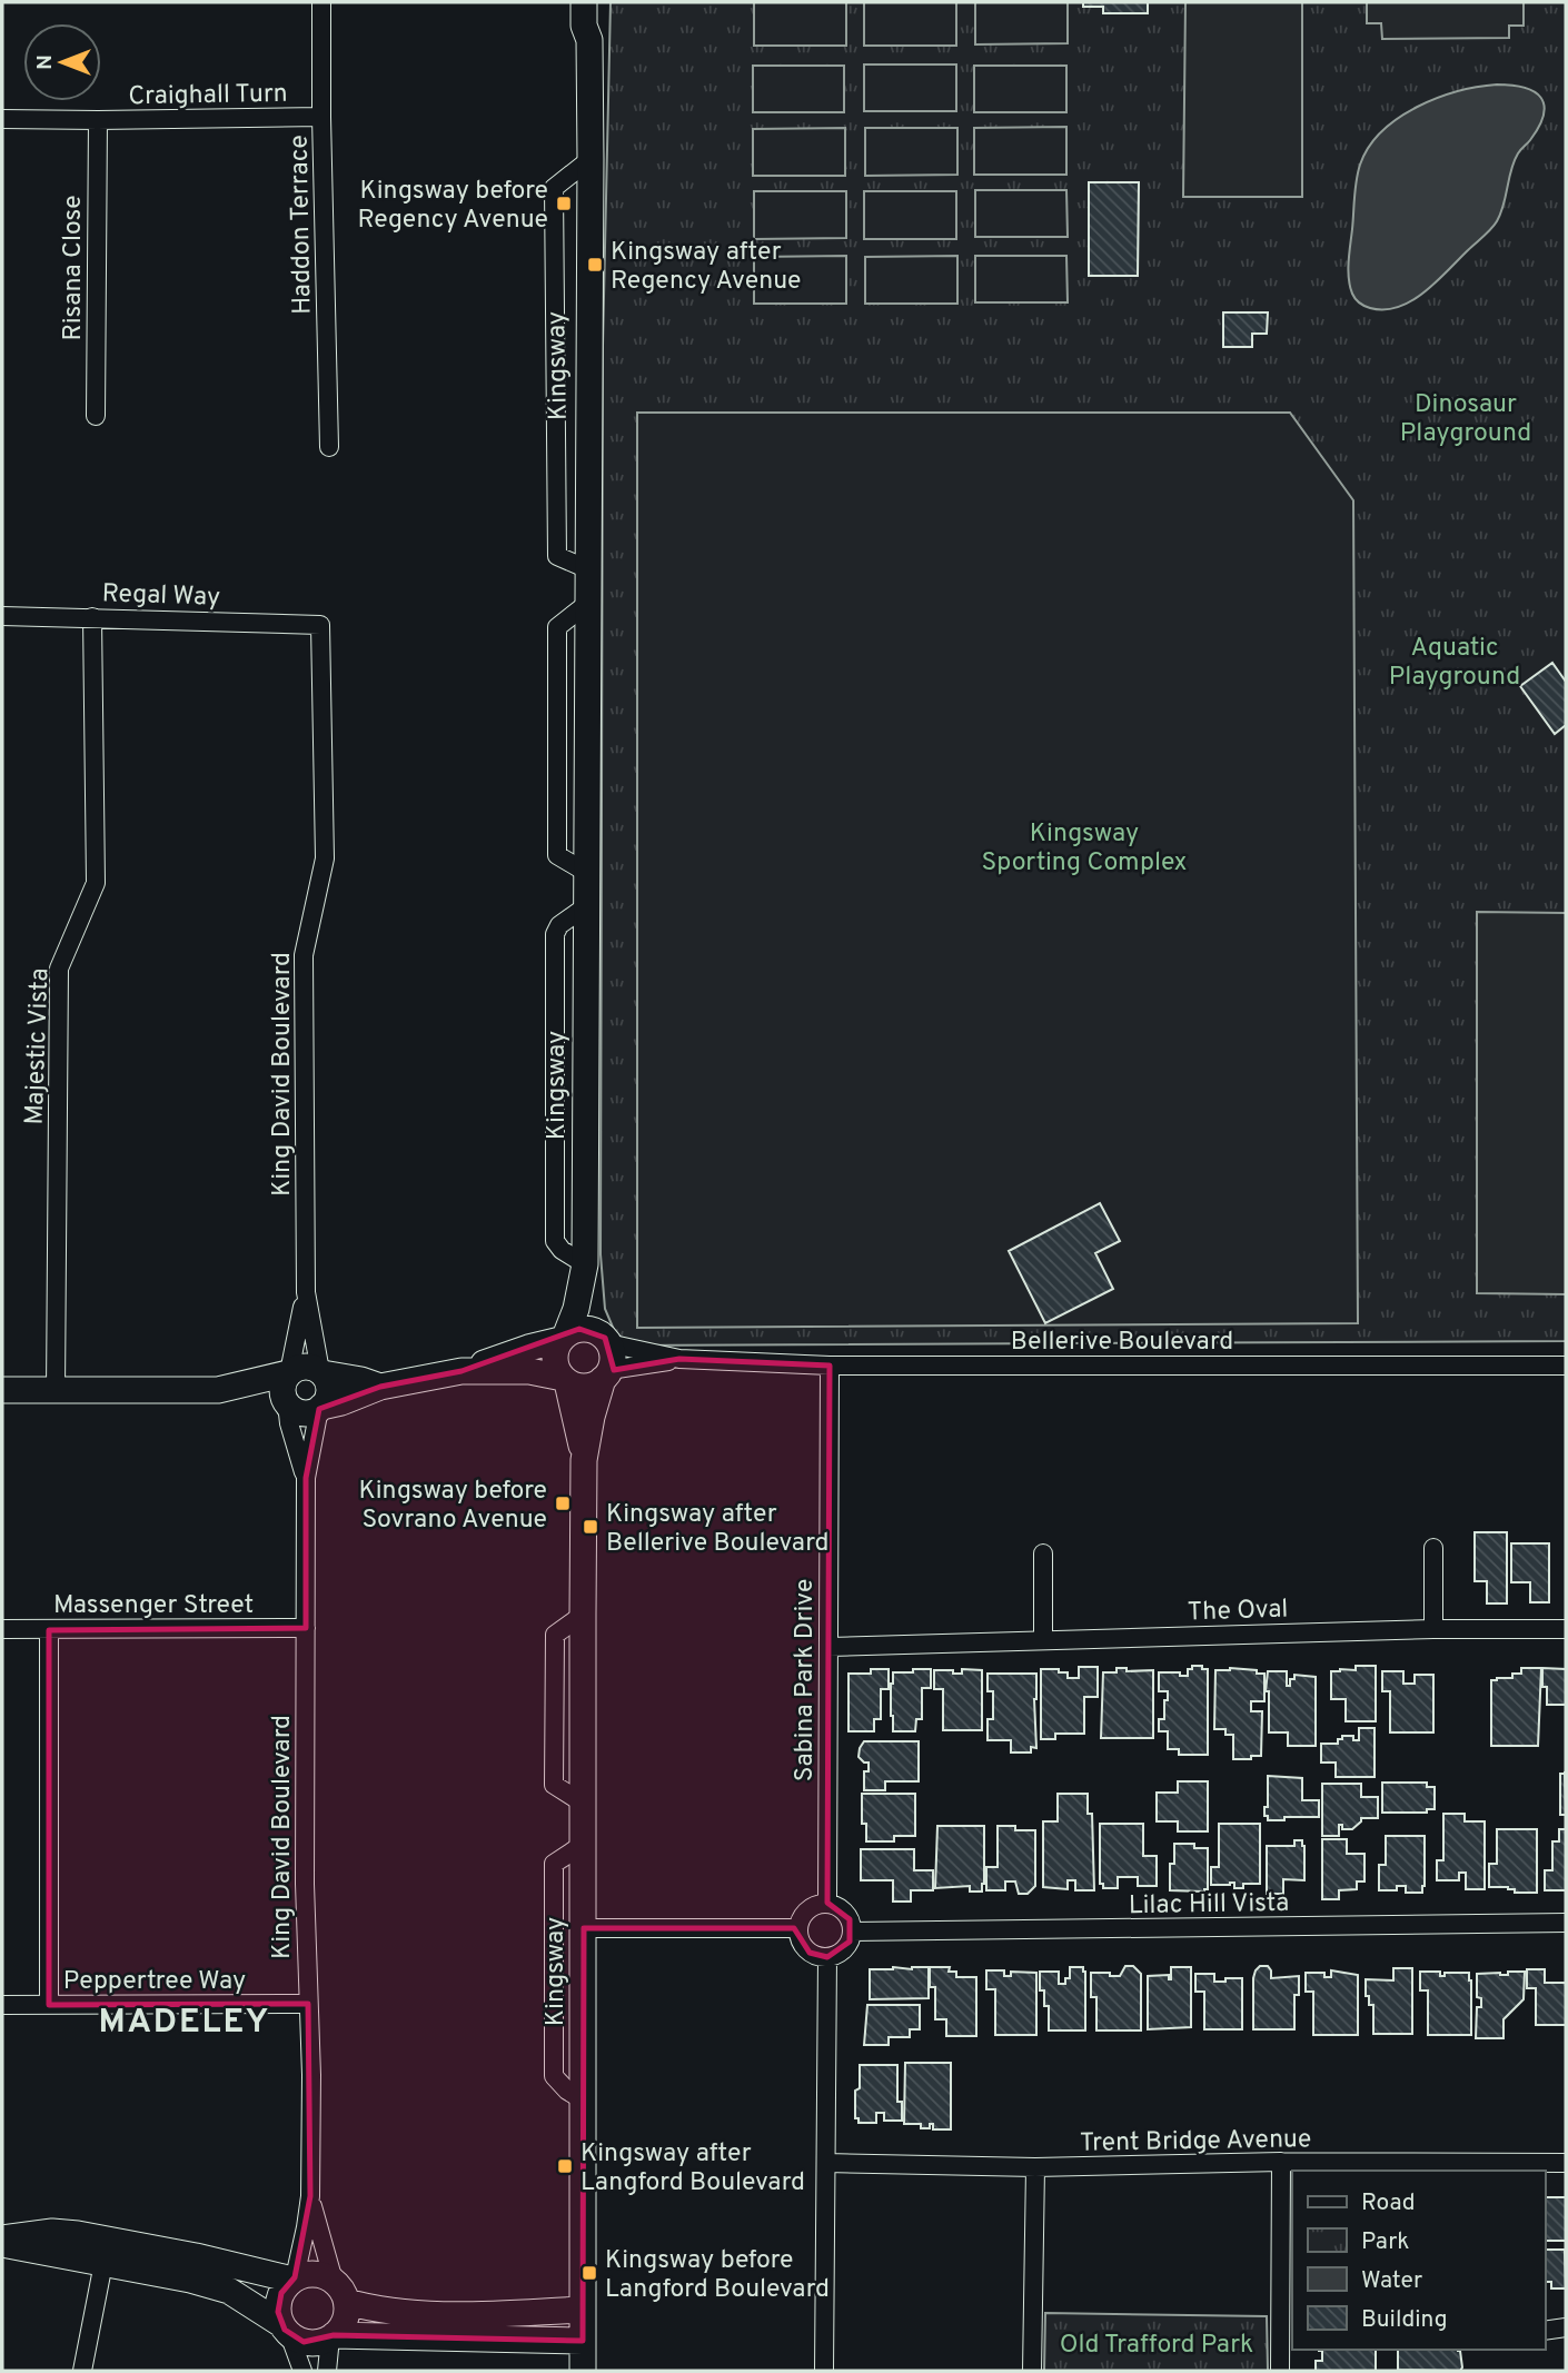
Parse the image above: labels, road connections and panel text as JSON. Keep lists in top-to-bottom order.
{
  "streets": {
    "main road": ["Kingsway"],
    "street": [
      "Craighall Turn",
      "Haddon Terrace",
      "Risana Close",
      "Regal Way",
      "Majestic Vista",
      "King David Boulevard",
      "Bellerive Boulevard",
      "Massenger Street",
      "The Oval",
      "Sabina Park Drive",
      "Lilac Hill Vista",
      "Peppertree Way",
      "Trent Bridge Avenue"
    ]
  },
  "crossings": [
    ["Craighall Turn", "Haddon Terrace"],
    ["Craighall Turn", "Risana Close"],
    ["Kingsway", "Bellerive Boulevard"],
    ["Regal Way", "Majestic Vista"],
    ["Regal Way", "King David Boulevard"],
    ["King David Boulevard", "Massenger Street"],
    ["King David Boulevard", "Peppertree Way"],
    ["Bellerive Boulevard", "Sabina Park Drive"],
    ["The Oval", "Sabina Park Drive"],
    ["Sabina Park Drive", "Lilac Hill Vista"]
  ],
  "districts": ["MADELEY"],
  "parks": [
    "Dinosaur Playground",
    "Aquatic Playground",
    "Kingsway Sporting Complex",
    "Old Trafford Park"
  ],
  "places": {
    "transit": [
      "Kingsway before Regency Avenue",
      "Kingsway after Regency Avenue",
      "Kingsway before Sovrano Avenue",
      "Kingsway after Bellerive Boulevard",
      "Kingsway after Langford Boulevard",
      "Kingsway before Langford Boulevard"
    ]
  },
  "legend": [
    "Road",
    "Park",
    "Water",
    "Building"
  ],
  "north": "left"
}
